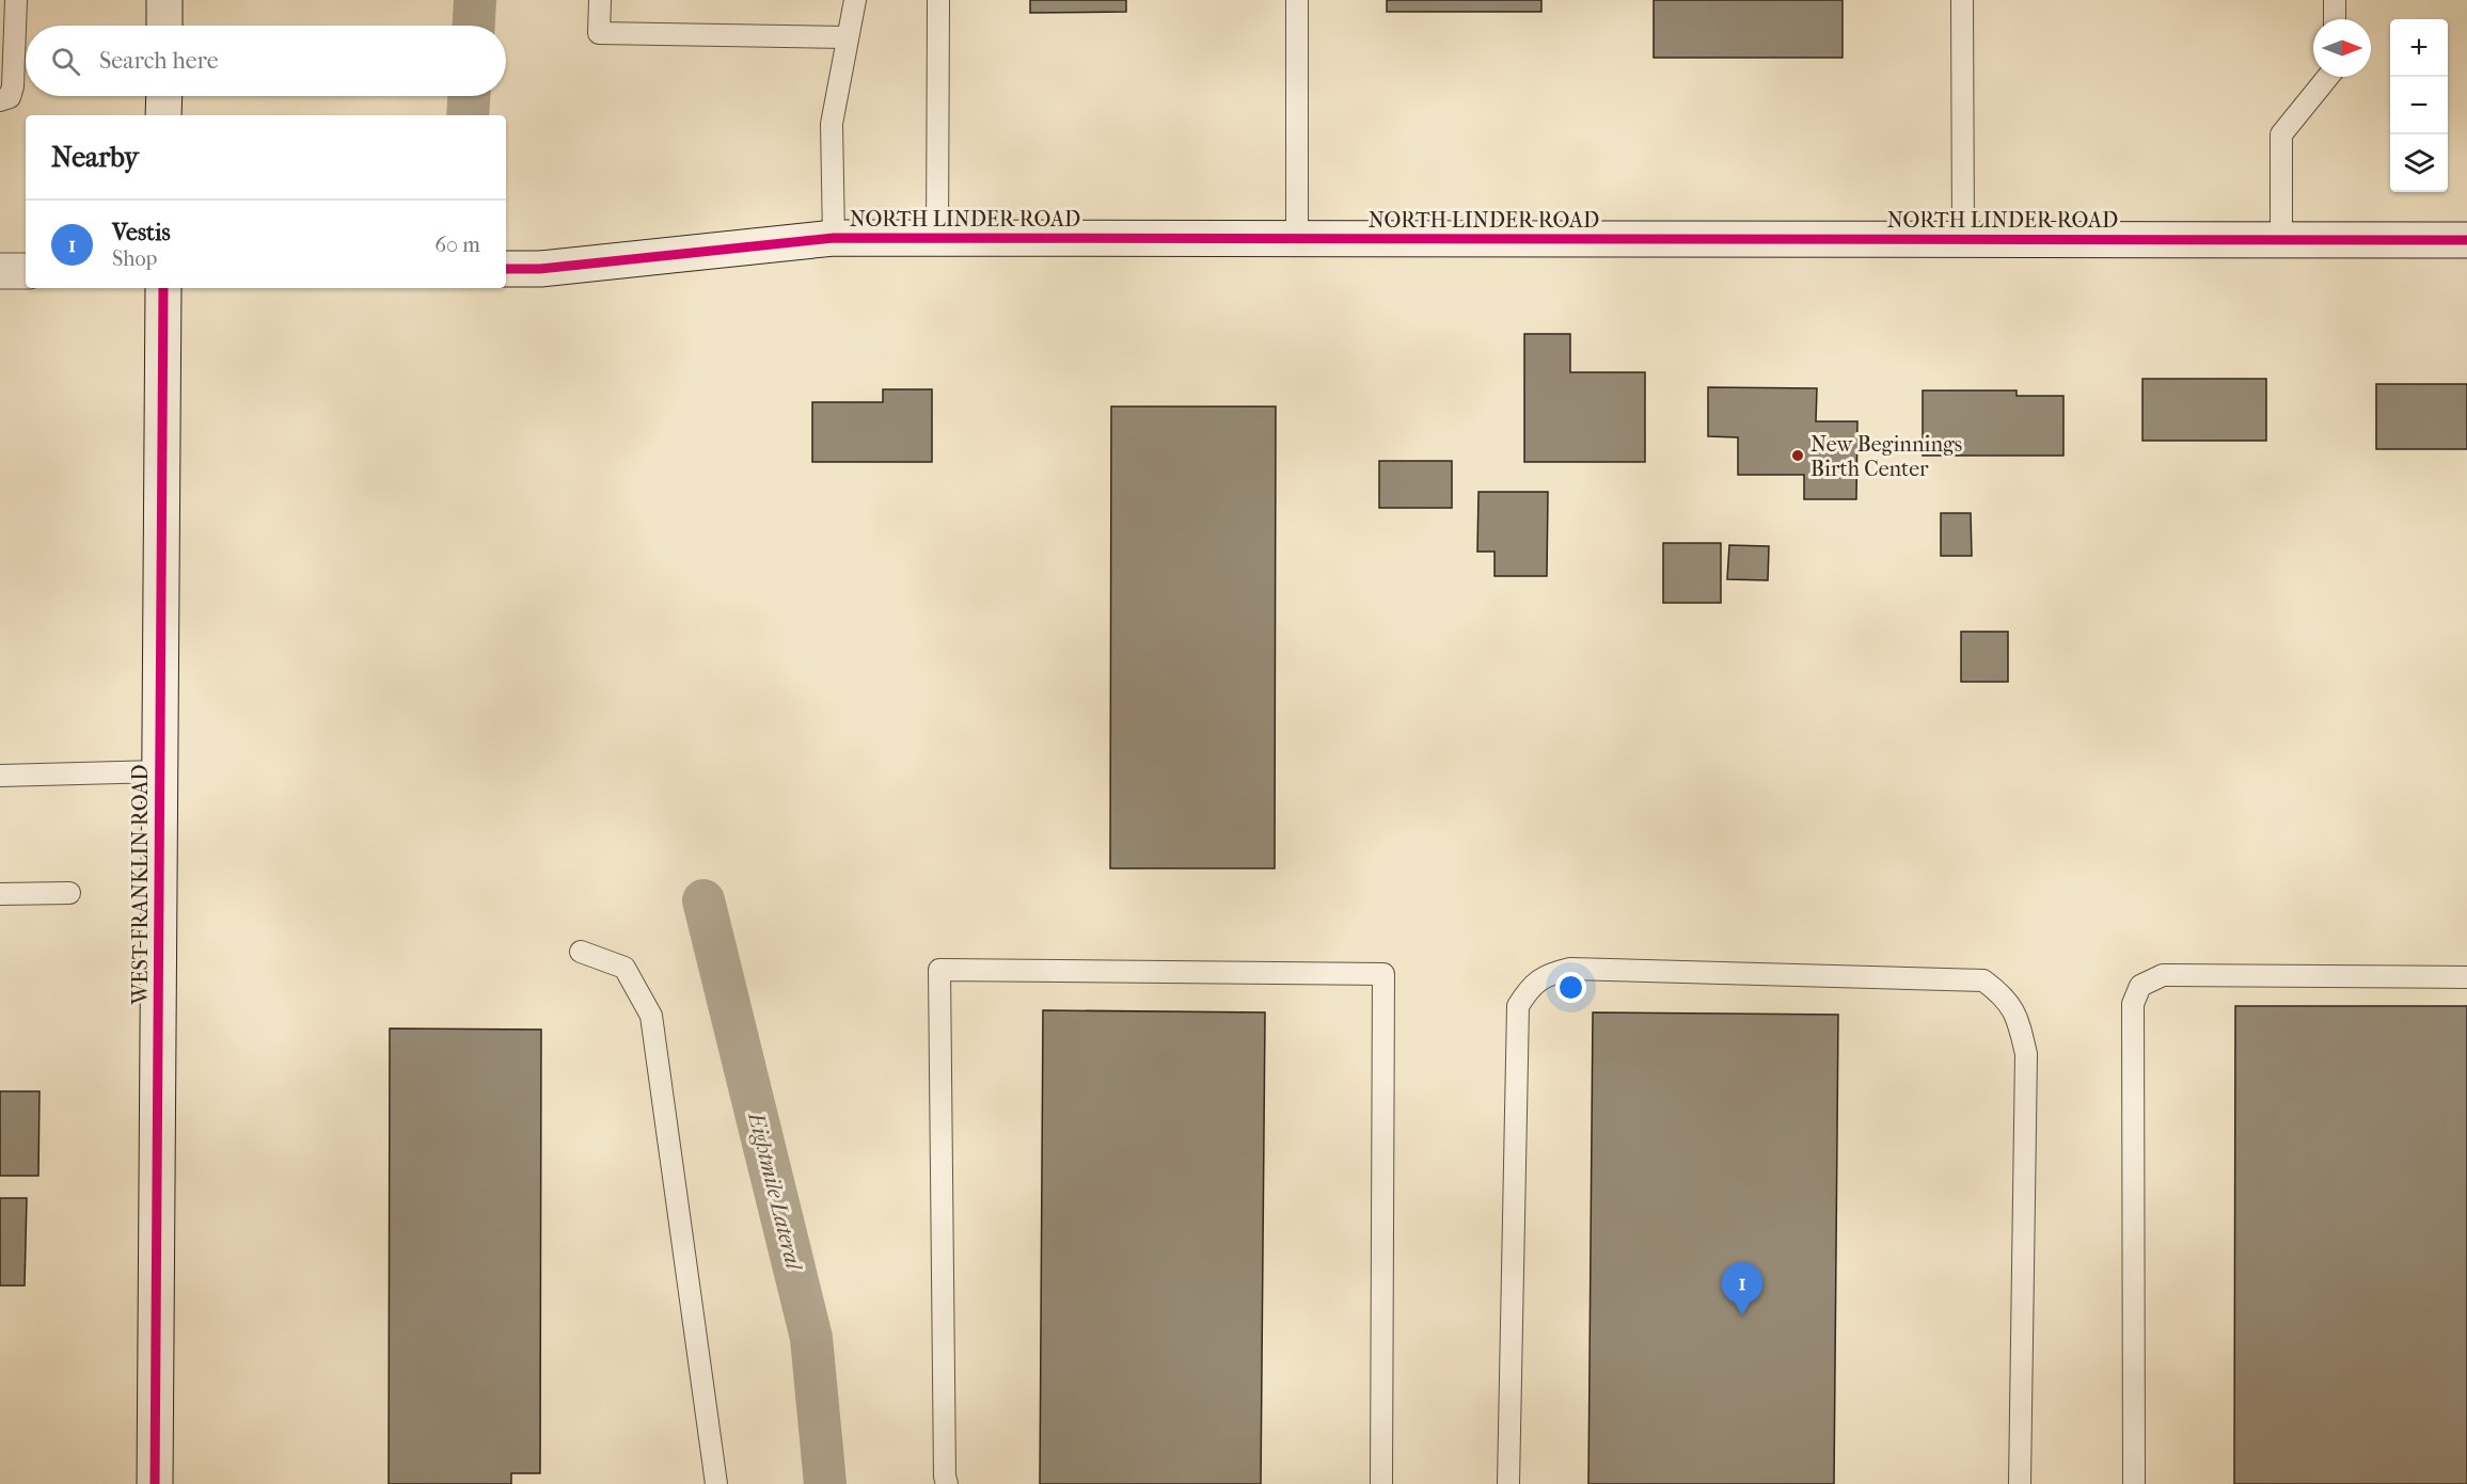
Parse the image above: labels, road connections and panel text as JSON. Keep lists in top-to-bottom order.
{
  "streets": {
    "main road": ["NORTH LINDER ROAD", "WEST FRANKLIN ROAD"]
  },
  "water": ["Eightmile Lateral"],
  "places": ["New Beginnings Birth Center"],
  "north": "right",
  "page": {
    "map_buttons": ["+", "−"],
    "search": "Search here",
    "heading": "Nearby",
    "list": [
      {
        "mark": "1",
        "name": "Vestis",
        "note": "Shop",
        "value": "60 m"
      }
    ],
    "pins": "1"
  }
}
